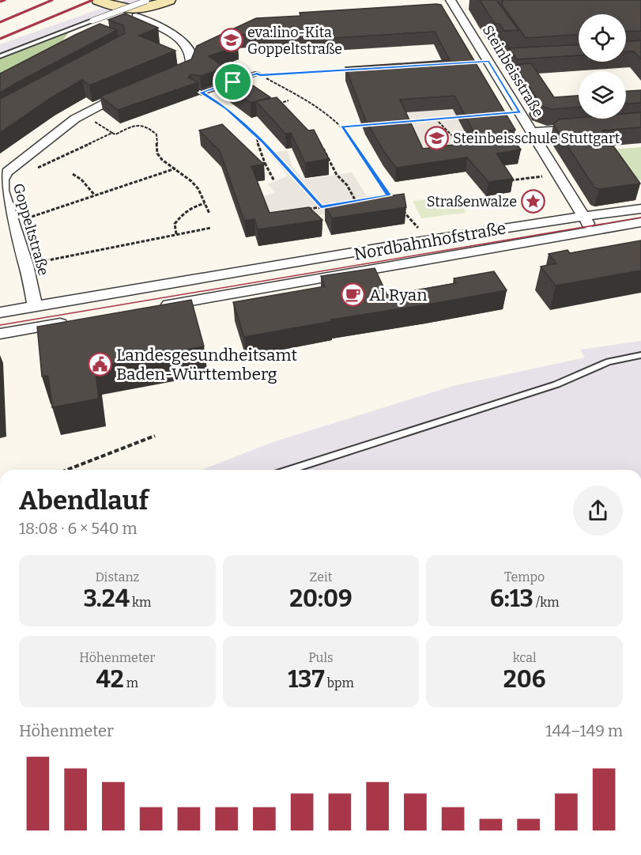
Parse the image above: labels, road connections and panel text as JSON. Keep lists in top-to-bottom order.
{
  "streets": {
    "street": ["Steinbeisstraße", "Goppeltstraße", "Nordbahnhofstraße"]
  },
  "crossings": [
    ["Steinbeisstraße", "Nordbahnhofstraße"],
    ["Goppeltstraße", "Nordbahnhofstraße"]
  ],
  "places": {
    "school or university": ["eva:lino-Kita Goppeltstraße", "Steinbeisschule Stuttgart"],
    "place": ["Straßenwalze"],
    "cafe": ["Al Ryan"],
    "public building": ["Landesgesundheitsamt Baden-Württemberg"]
  },
  "page": {
    "heading": ["Abendlauf", "18:08 · 6 × 540 m"],
    "stats": [
      ["Distanz", "3.24 km"],
      ["Zeit", "20:09"],
      ["Tempo", "6:13 /km"],
      ["Höhenmeter", "42 m"],
      ["Puls", "137 bpm"],
      ["kcal", "206"]
    ],
    "chart": ["Höhenmeter", "144–149 m"]
  }
}
